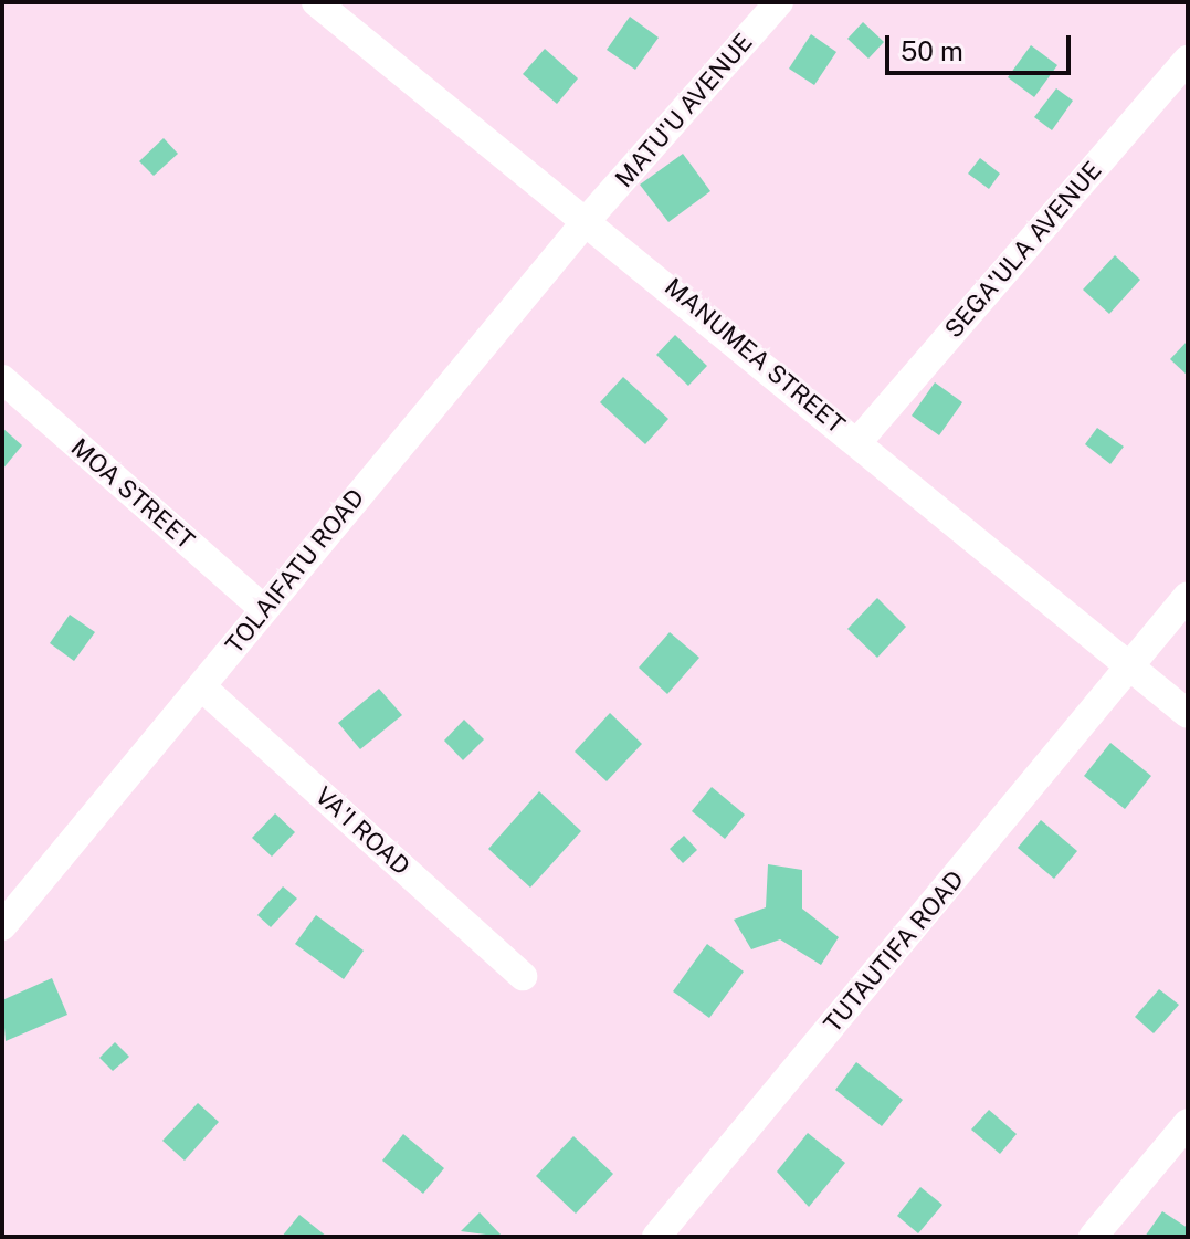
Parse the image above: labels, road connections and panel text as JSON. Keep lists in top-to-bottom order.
{
  "streets": {
    "street": [
      "MATU'U AVENUE",
      "SEGA'ULA AVENUE",
      "MANUMEA STREET",
      "MOA STREET",
      "TOLAIFATU ROAD",
      "VA'I ROAD",
      "TUTAUTIFA ROAD"
    ]
  },
  "crossings": [
    ["MATU'U AVENUE", "MANUMEA STREET"],
    ["MATU'U AVENUE", "TOLAIFATU ROAD"],
    ["SEGA'ULA AVENUE", "MANUMEA STREET"],
    ["MANUMEA STREET", "TOLAIFATU ROAD"],
    ["MANUMEA STREET", "TUTAUTIFA ROAD"],
    ["MOA STREET", "TOLAIFATU ROAD"],
    ["TOLAIFATU ROAD", "VA'I ROAD"]
  ],
  "scale_bar": "50 m"
}
